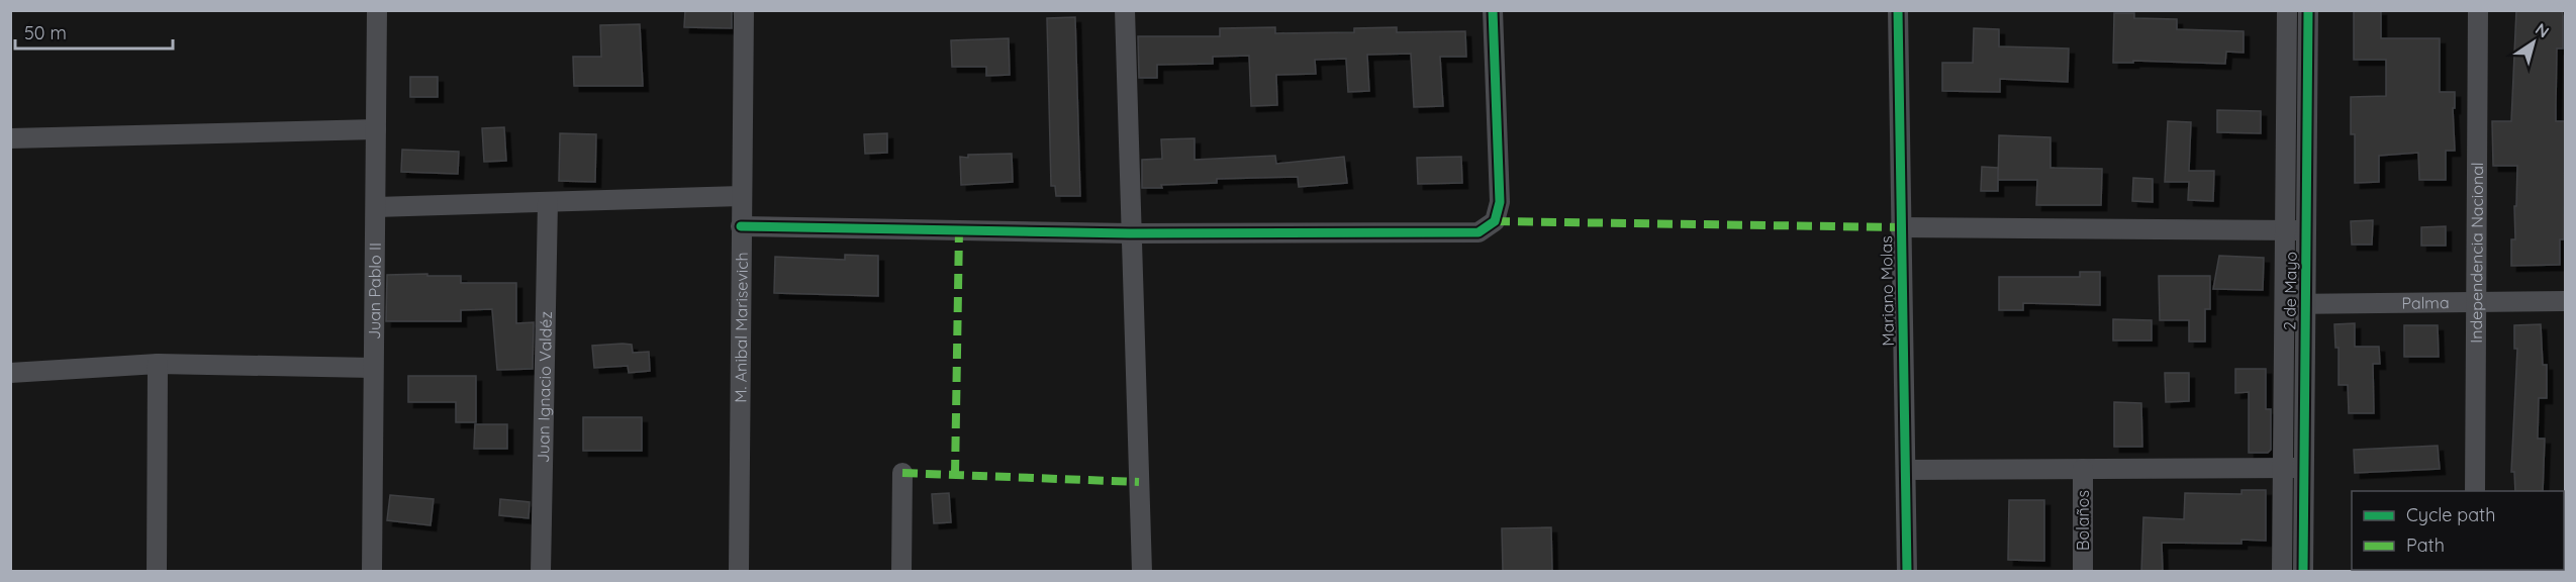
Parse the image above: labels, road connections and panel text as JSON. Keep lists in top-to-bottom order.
{
  "streets": {
    "street": [
      "Independencia Nacional",
      "Juan Pablo II",
      "Mariano Molas",
      "2 de Mayo",
      "Palma",
      "M. Anibal Marisevich",
      "Juan Ignacio Valdéz",
      "Bolaños"
    ]
  },
  "crossings": [
    ["Independencia Nacional", "Palma"],
    ["2 de Mayo", "Palma"]
  ],
  "legend": ["Cycle path", "Path"],
  "scale_bar": "50 m",
  "north": "top right"
}
